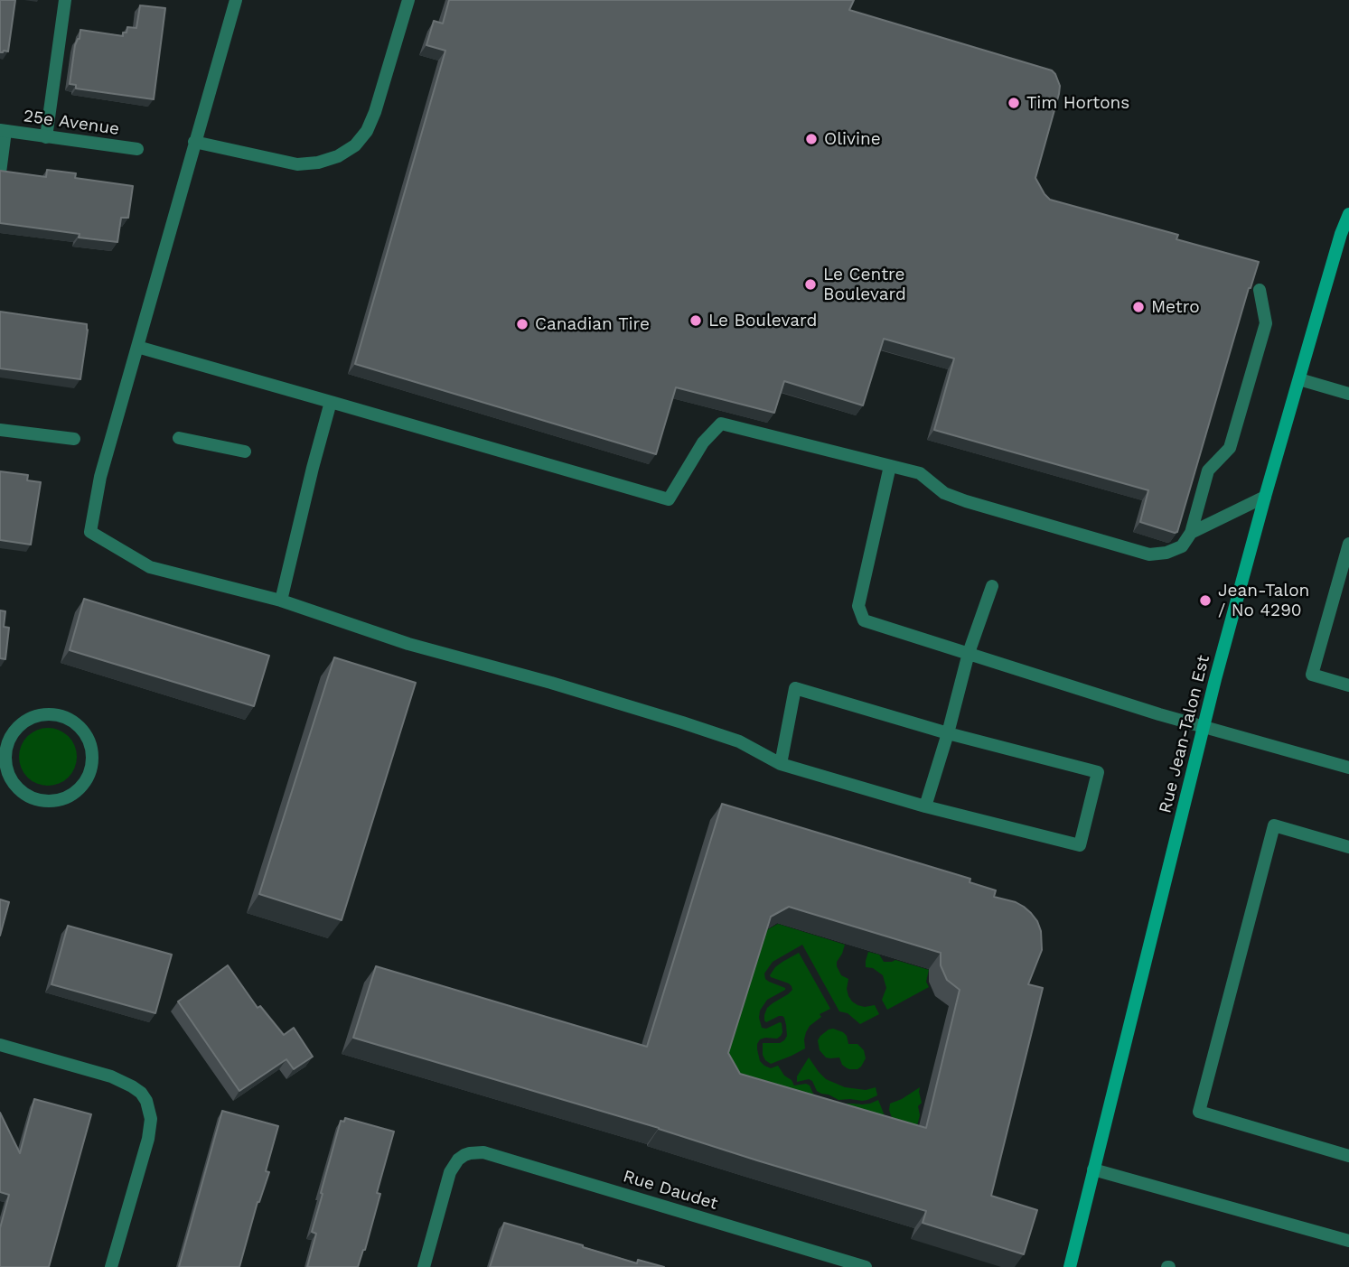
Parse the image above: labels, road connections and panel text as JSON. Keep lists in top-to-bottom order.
{
  "streets": {
    "main road": ["Rue Jean-Talon Est"],
    "street": ["25e Avenue", "Rue Daudet"]
  },
  "places": [
    "Tim Hortons",
    "Olivine",
    "Le Centre Boulevard",
    "Metro",
    "Le Boulevard",
    "Canadian Tire",
    "Jean-Talon / No 4290"
  ]
}
